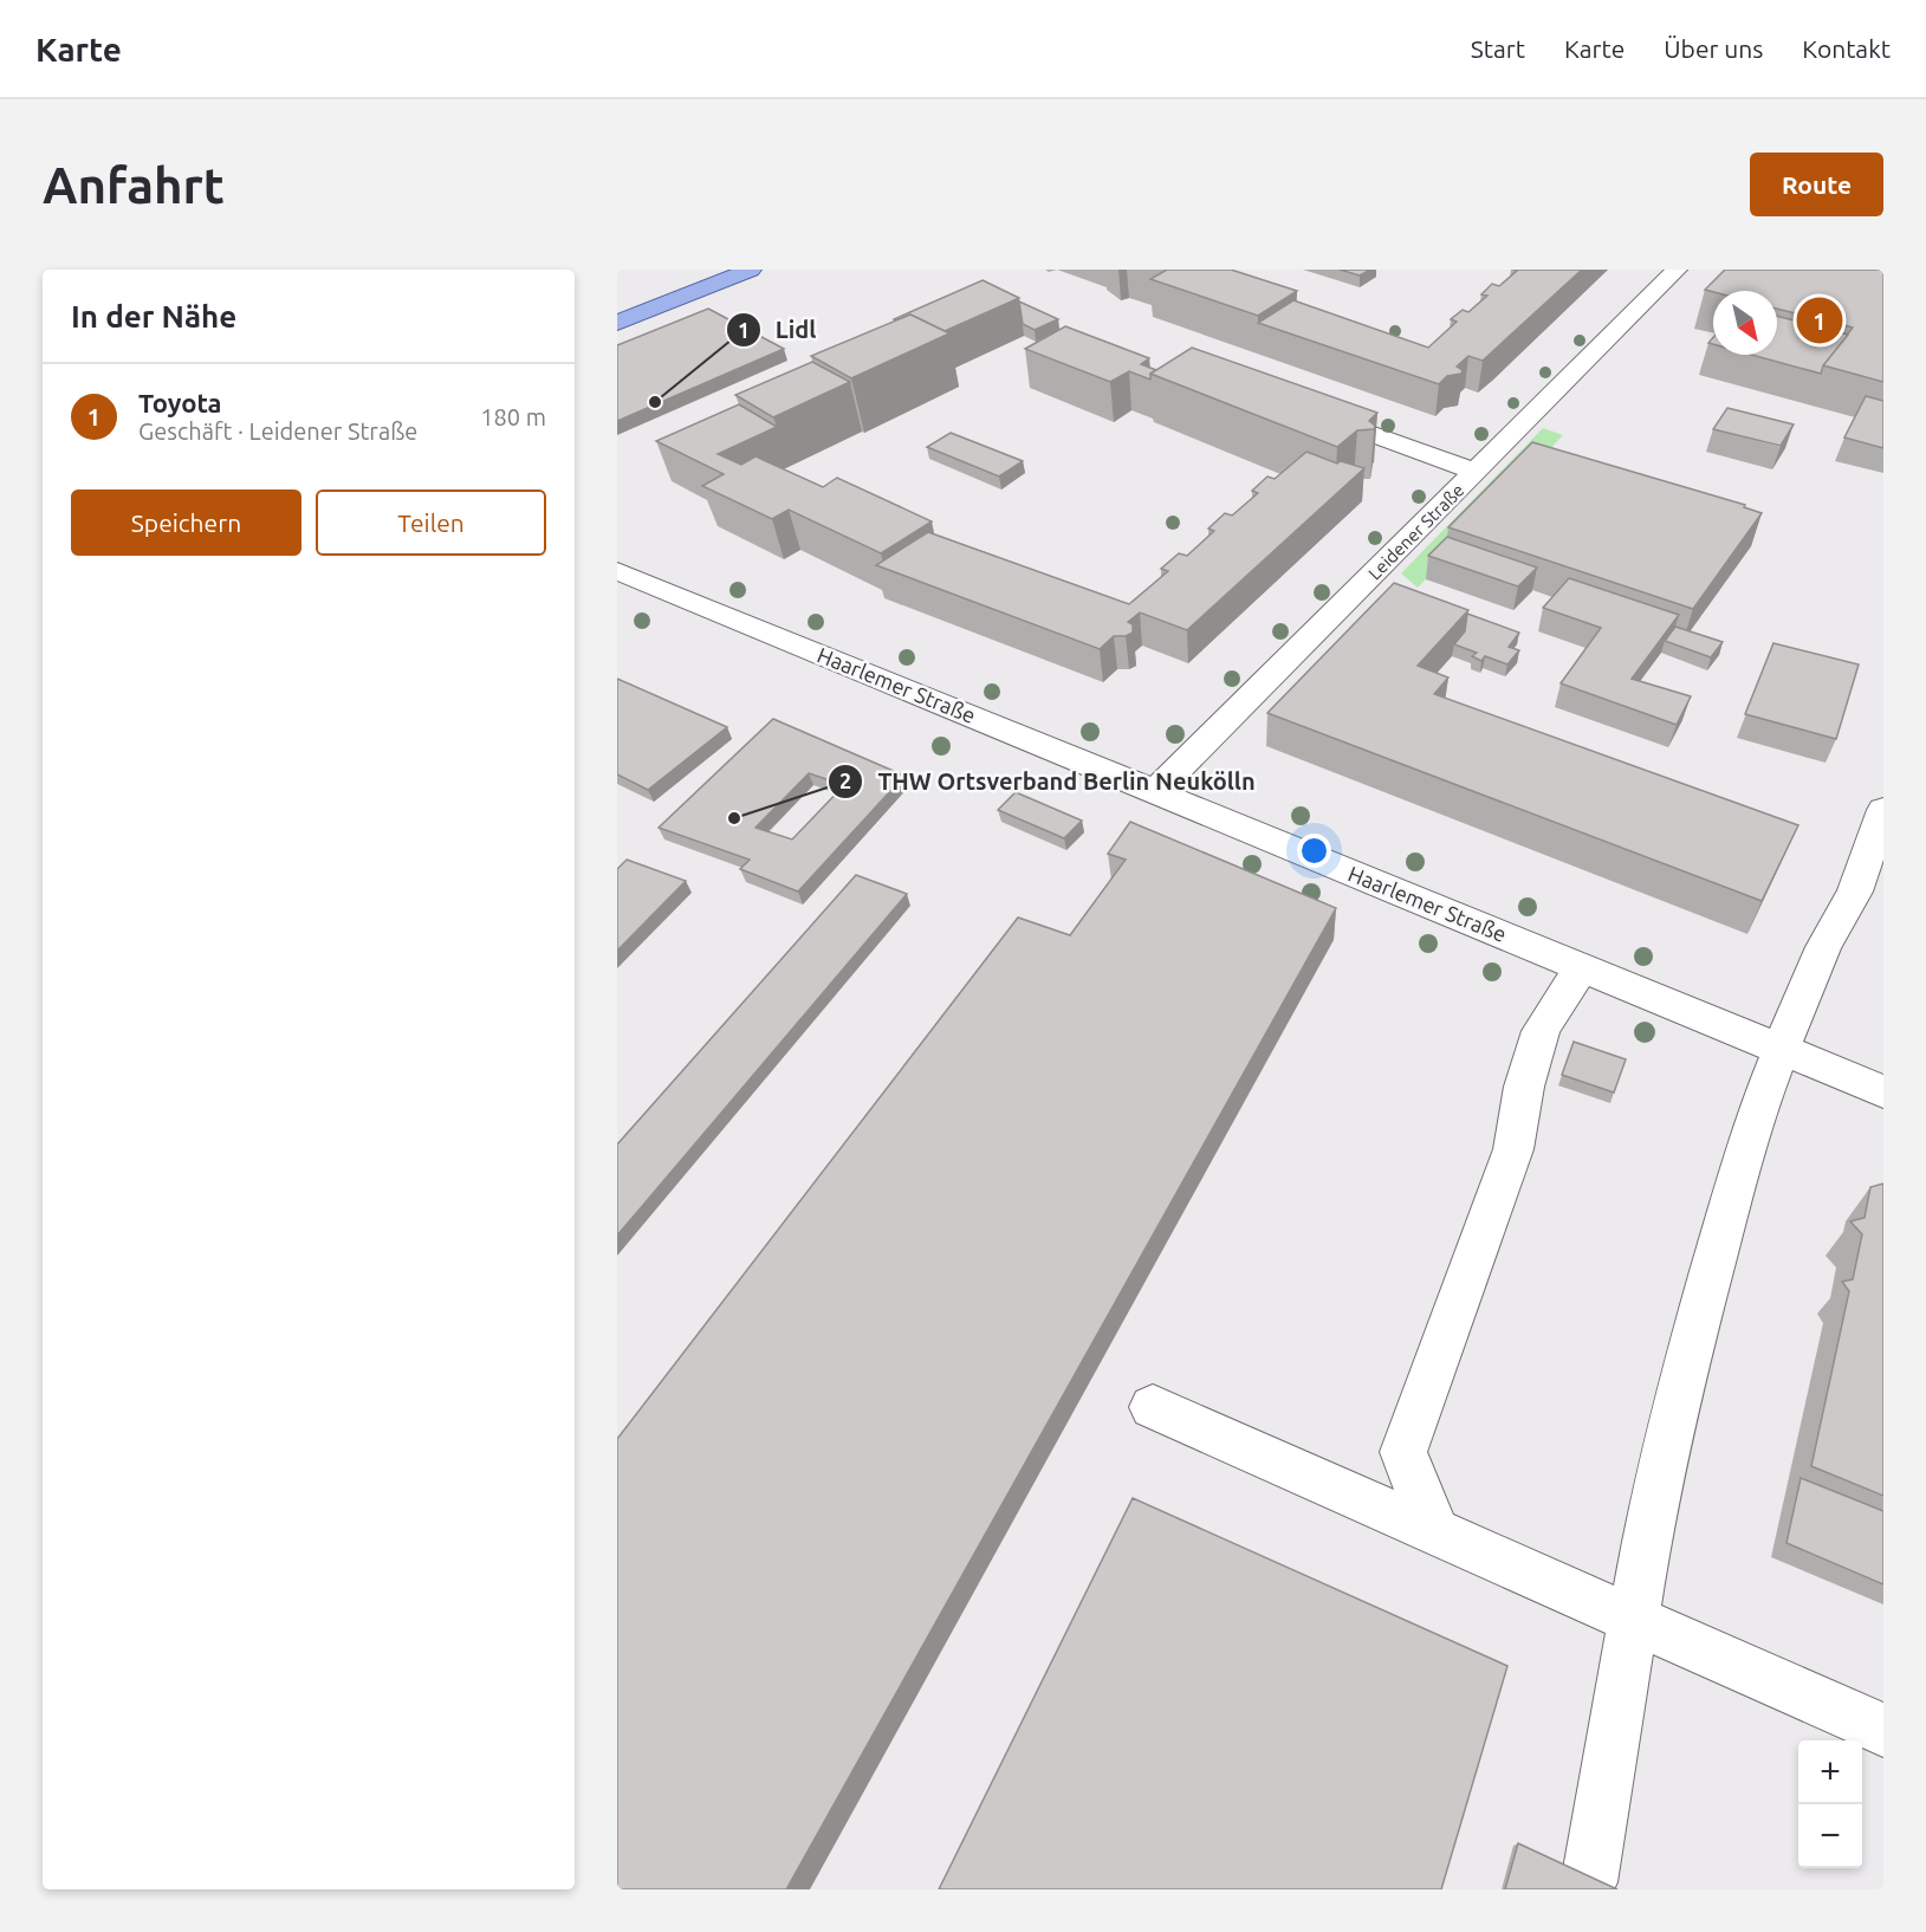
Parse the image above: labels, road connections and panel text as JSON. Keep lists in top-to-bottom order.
{
  "streets": {
    "street": ["Leidener Straße", "Haarlemer Straße"]
  },
  "crossings": [
    ["Leidener Straße", "Haarlemer Straße"]
  ],
  "places": ["Lidl", "THW Ortsverband Berlin Neukölln"],
  "north": "bottom right",
  "page": {
    "header": "Karte",
    "nav": [
      "Start",
      "Karte",
      "Über uns",
      "Kontakt"
    ],
    "buttons": [
      "Route",
      ["Speichern", "Teilen"]
    ],
    "title": "Anfahrt",
    "heading": "In der Nähe",
    "pins": "1",
    "list": [
      {
        "mark": "1",
        "name": "Toyota",
        "note": "Geschäft · Leidener Straße",
        "value": "180 m"
      }
    ],
    "map_buttons": ["+", "−"]
  }
}
